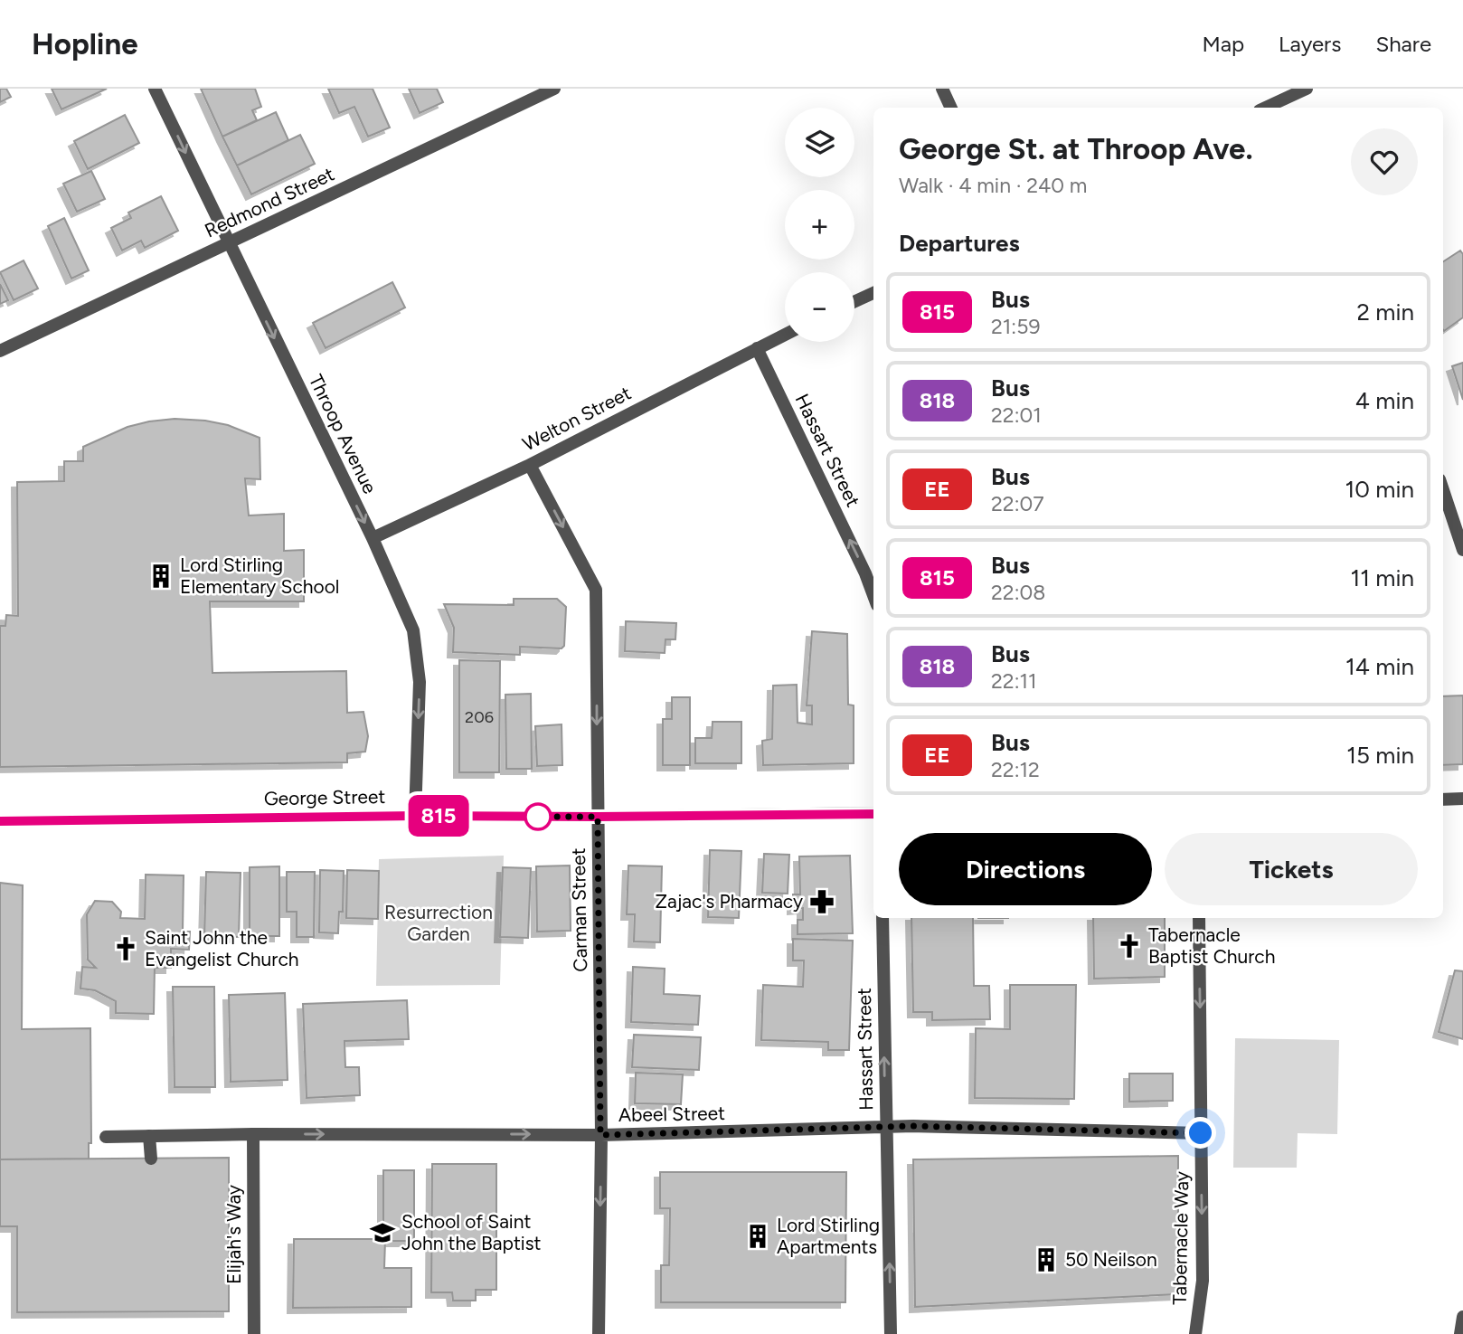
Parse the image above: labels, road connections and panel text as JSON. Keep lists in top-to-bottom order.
{
  "streets": {
    "street": [
      "Redmond Street",
      "Welton Street",
      "Throop Avenue",
      "Hassart Street",
      "George Street",
      "Carman Street",
      "Abeel Street",
      "Elijah's Way",
      "Tabernacle Way"
    ]
  },
  "crossings": [
    ["Redmond Street", "Throop Avenue"],
    ["Welton Street", "Throop Avenue"],
    ["Welton Street", "Hassart Street"],
    ["Welton Street", "Carman Street"],
    ["Throop Avenue", "George Street"],
    ["Hassart Street", "Abeel Street"],
    ["George Street", "Carman Street"],
    ["Carman Street", "Abeel Street"],
    ["Abeel Street", "Elijah's Way"],
    ["Abeel Street", "Tabernacle Way"]
  ],
  "one_way": [
    "Throop Avenue",
    "Hassart Street",
    "Carman Street",
    "Tabernacle Way"
  ],
  "parks": ["Resurrection Garden"],
  "places": {
    "building": ["Lord Stirling Elementary School", "Lord Stirling Apartments", "50 Neilson"],
    "pharmacy": ["Zajac's Pharmacy"],
    "church": ["Tabernacle Baptist Church", "Saint John the Evangelist Church"],
    "school or university": ["School of Saint John the Baptist"]
  },
  "lines": ["bus line 815"],
  "house_numbers": ["206"],
  "page": {
    "header": "Hopline",
    "nav": ["Map", "Layers", "Share"],
    "on_map": "815",
    "map_buttons": ["+", "−"],
    "heading": [
      ["George St. at Throop Ave.", "Walk · 4 min · 240 m"],
      "Departures"
    ],
    "list": [
      {
        "mark": "815",
        "name": "Bus",
        "note": "21:59",
        "value": "2 min"
      },
      {
        "mark": "818",
        "name": "Bus",
        "note": "22:01",
        "value": "4 min"
      },
      {
        "mark": "EE",
        "name": "Bus",
        "note": "22:07",
        "value": "10 min"
      },
      {
        "mark": "815",
        "name": "Bus",
        "note": "22:08",
        "value": "11 min"
      },
      {
        "mark": "818",
        "name": "Bus",
        "note": "22:11",
        "value": "14 min"
      },
      {
        "mark": "EE",
        "name": "Bus",
        "note": "22:12",
        "value": "15 min"
      }
    ],
    "buttons": ["Directions", "Tickets"]
  }
}
